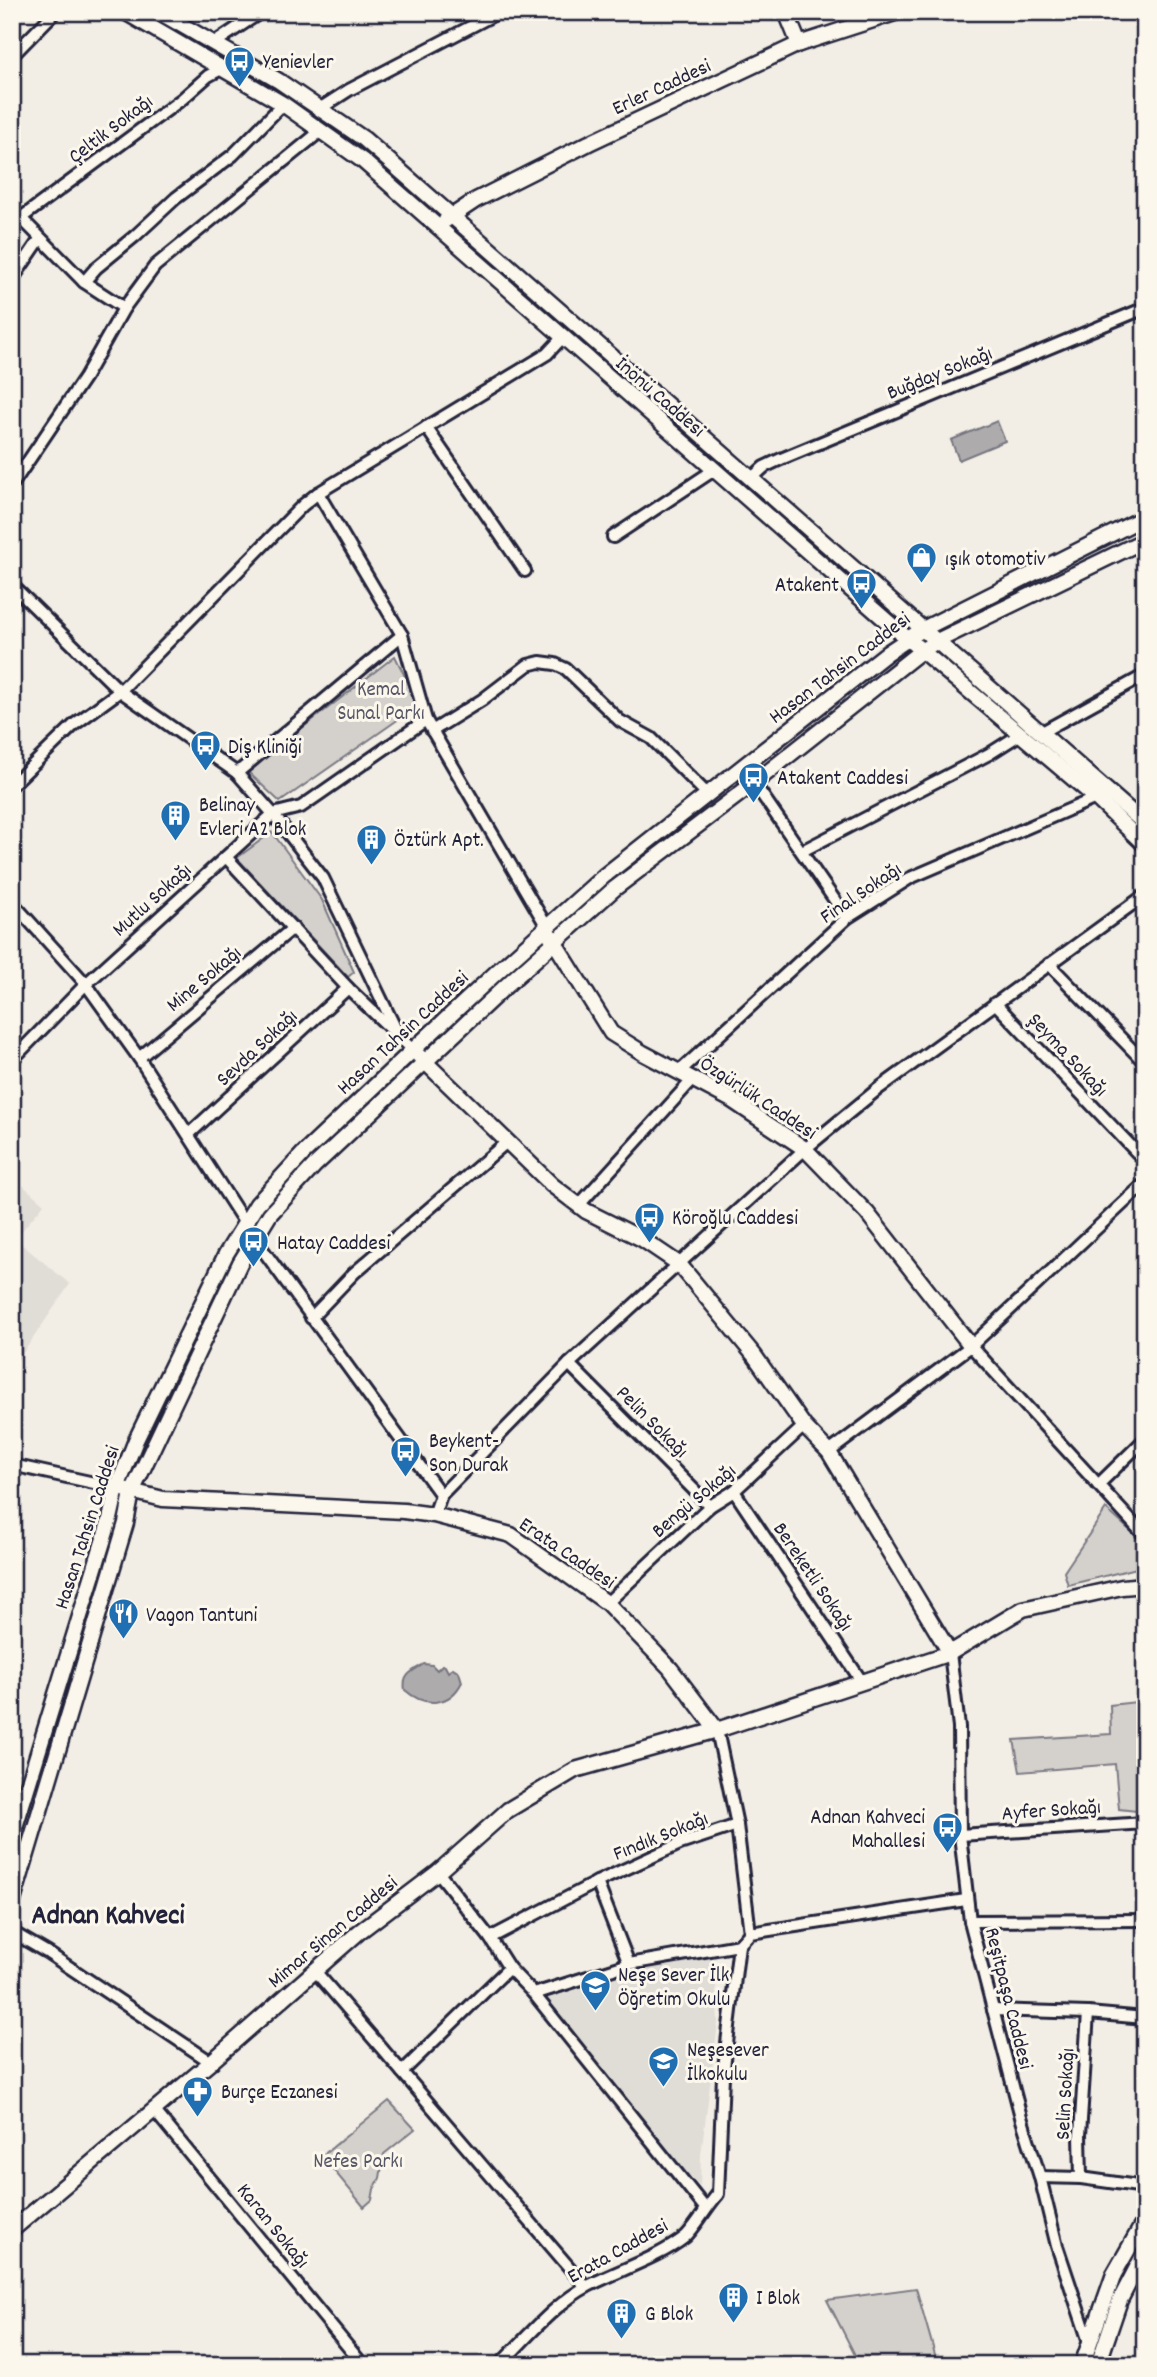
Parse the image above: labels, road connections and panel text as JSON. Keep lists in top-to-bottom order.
{
  "streets": {
    "main road": [
      "Erler Caddesi",
      "İnönü Caddesi",
      "Hasan Tahsin Caddesi",
      "Özgürlük Caddesi",
      "Erata Caddesi",
      "Mimar Sinan Caddesi"
    ],
    "street": [
      "Çeltik Sokağı",
      "Buğday Sokağı",
      "Final Sokağı",
      "Mutlu Sokağı",
      "Mine Sokağı",
      "Sevda Sokağı",
      "Şeyma Sokağı",
      "Pelin Sokağı",
      "Bengü Sokağı",
      "Bereketli Sokağı",
      "Ayfer Sokağı",
      "Fındık Sokağı",
      "Reşitpaşa Caddesi",
      "Selin Sokağı",
      "Karan Sokağı"
    ]
  },
  "crossings": [
    ["Erler Caddesi", "İnönü Caddesi"],
    ["Çeltik Sokağı", "İnönü Caddesi"],
    ["İnönü Caddesi", "Hasan Tahsin Caddesi"],
    ["İnönü Caddesi", "Final Sokağı"],
    ["Hasan Tahsin Caddesi", "Özgürlük Caddesi"],
    ["Hasan Tahsin Caddesi", "Erata Caddesi"],
    ["Final Sokağı", "Özgürlük Caddesi"],
    ["Pelin Sokağı", "Bengü Sokağı"],
    ["Bengü Sokağı", "Erata Caddesi"],
    ["Bengü Sokağı", "Bereketli Sokağı"],
    ["Erata Caddesi", "Mimar Sinan Caddesi"],
    ["Bereketli Sokağı", "Mimar Sinan Caddesi"],
    ["Ayfer Sokağı", "Reşitpaşa Caddesi"],
    ["Mimar Sinan Caddesi", "Reşitpaşa Caddesi"],
    ["Mimar Sinan Caddesi", "Karan Sokağı"]
  ],
  "districts": ["Adnan Kahveci"],
  "parks": ["Kemal Sunal Parkı", "Nefes Parkı"],
  "places": {
    "bus stop": [
      "Yenievler",
      "Atakent",
      "Diş Kliniği",
      "Atakent Caddesi",
      "Köroğlu Caddesi",
      "Hatay Caddesi",
      "Beykent- Son Durak",
      "Adnan Kahveci Mahallesi"
    ],
    "shop": ["ışık otomotiv"],
    "building": [
      "Belinay Evleri A2 Blok",
      "Öztürk Apt.",
      "I Blok",
      "G Blok"
    ],
    "restaurant": ["Vagon Tantuni"],
    "school or university": ["Neşe Sever İlk Öğretim Okulu", "Neşesever İlkokulu"],
    "pharmacy": ["Burçe Eczanesi"]
  }
}
